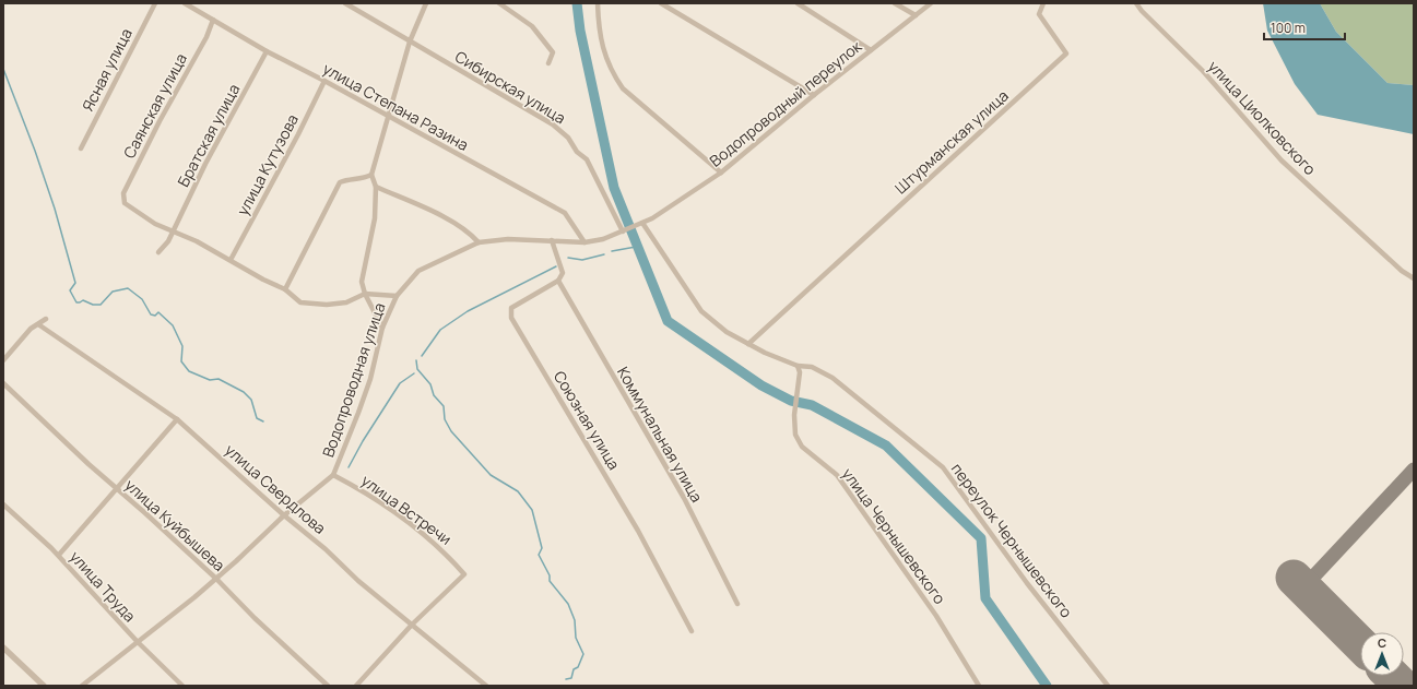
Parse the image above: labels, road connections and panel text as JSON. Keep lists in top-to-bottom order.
{
  "streets": {
    "street": [
      "Ясная улица",
      "Сибирская улица",
      "Водопроводный переулок",
      "Саянская улица",
      "улица Степана Разина",
      "улица Циолковского",
      "Братская улица",
      "Штурманская улица",
      "улица Кутузова",
      "Водопроводная улица",
      "Союзная улица",
      "Коммунальная улица",
      "улица Свердлова",
      "улица Встречи",
      "улица Куйбышева",
      "улица Чернышевского",
      "переулок Чернышевского",
      "улица Труда"
    ]
  },
  "crossings": [
    ["Сибирская улица", "Водопроводная улица"],
    ["Водопроводный переулок", "Водопроводная улица"],
    ["Саянская улица", "улица Степана Разина"],
    ["Саянская улица", "Братская улица"],
    ["улица Степана Разина", "Братская улица"],
    ["улица Степана Разина", "улица Кутузова"],
    ["улица Степана Разина", "Водопроводная улица"],
    ["Штурманская улица", "переулок Чернышевского"],
    ["Водопроводная улица", "улица Свердлова"],
    ["Водопроводная улица", "улица Встречи"],
    ["Водопроводная улица", "улица Куйбышева"],
    ["Водопроводная улица", "переулок Чернышевского"],
    ["Водопроводная улица", "улица Труда"],
    ["Союзная улица", "Коммунальная улица"],
    ["улица Свердлова", "улица Встречи"],
    ["улица Чернышевского", "переулок Чернышевского"]
  ],
  "scale_bar": "100 m",
  "north": "top"
}
